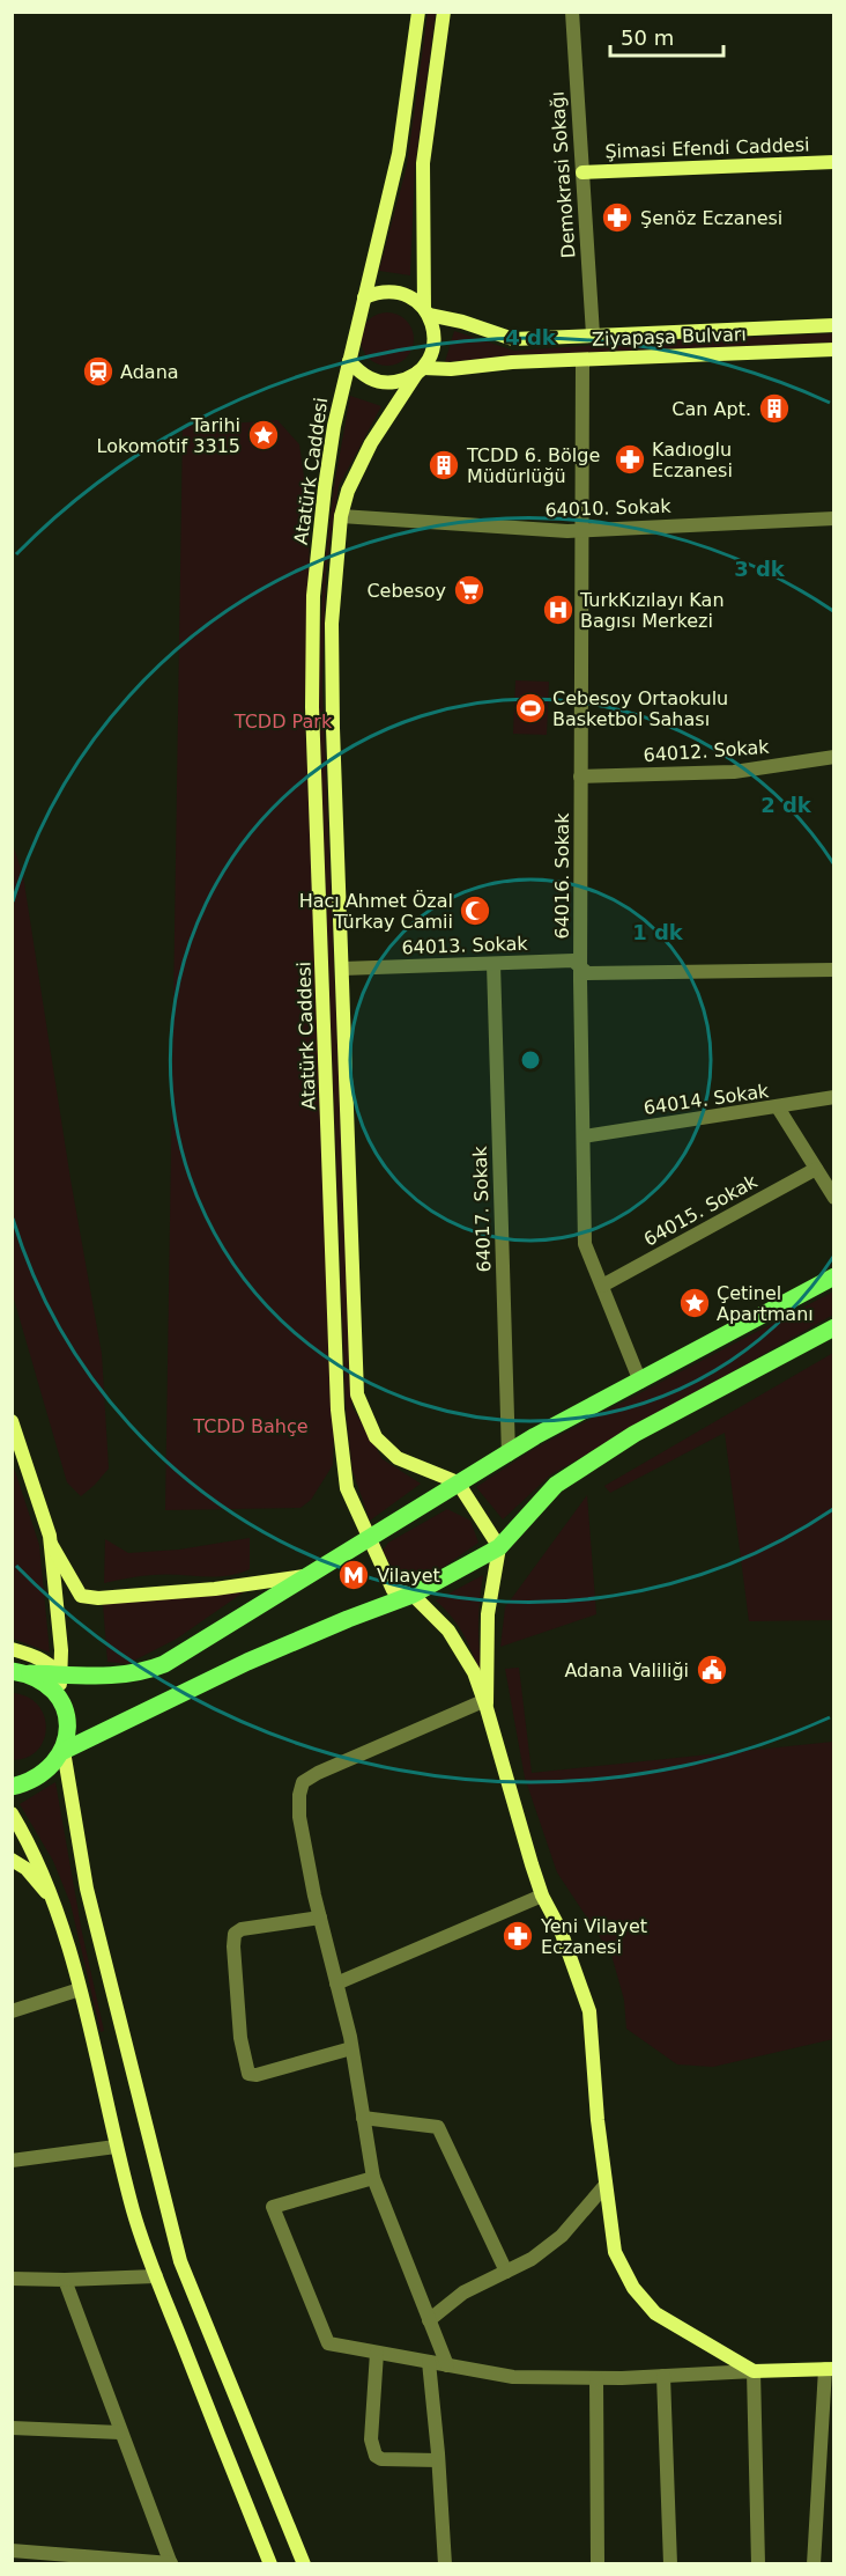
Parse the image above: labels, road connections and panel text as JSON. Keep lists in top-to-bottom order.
{
  "streets": {
    "main road": ["Şimasi Efendi Caddesi", "Ziyapaşa Bulvarı", "Atatürk Caddesi"],
    "street": [
      "Demokrasi Sokağı",
      "64010. Sokak",
      "64012. Sokak",
      "64016. Sokak",
      "64013. Sokak",
      "64014. Sokak",
      "64017. Sokak",
      "64015. Sokak"
    ]
  },
  "crossings": [
    ["Şimasi Efendi Caddesi", "Demokrasi Sokağı"],
    ["Demokrasi Sokağı", "Ziyapaşa Bulvarı"],
    ["Ziyapaşa Bulvarı", "Atatürk Caddesi"],
    ["Ziyapaşa Bulvarı", "64016. Sokak"],
    ["Atatürk Caddesi", "64010. Sokak"],
    ["Atatürk Caddesi", "64013. Sokak"],
    ["64010. Sokak", "64016. Sokak"],
    ["64012. Sokak", "64016. Sokak"],
    ["64016. Sokak", "64013. Sokak"],
    ["64016. Sokak", "64014. Sokak"],
    ["64016. Sokak", "64015. Sokak"],
    ["64013. Sokak", "64017. Sokak"]
  ],
  "parks": ["TCDD Park", "TCDD Bahçe"],
  "places": {
    "pharmacy": ["Şenöz Eczanesi", "Kadıoglu Eczanesi", "Yeni Vilayet Eczanesi"],
    "station": ["Adana"],
    "building": ["Can Apt.", "TCDD 6. Bölge Müdürlüğü"],
    "place": ["Tarihi Lokomotif 3315", "Çetinel Apartmanı"],
    "supermarket": ["Cebesoy"],
    "hospital": ["TurkKızılayı Kan Bagısı Merkezi"],
    "sports": ["Cebesoy Ortaokulu Basketbol Sahası"],
    "mosque": ["Hacı Ahmet Özal Türkay Camii"],
    "metro station": ["Vilayet"],
    "public building": ["Adana Valiliği"]
  },
  "scale_bar": "50 m",
  "rings": [
    "4 dk",
    "3 dk",
    "2 dk",
    "1 dk"
  ]
}
